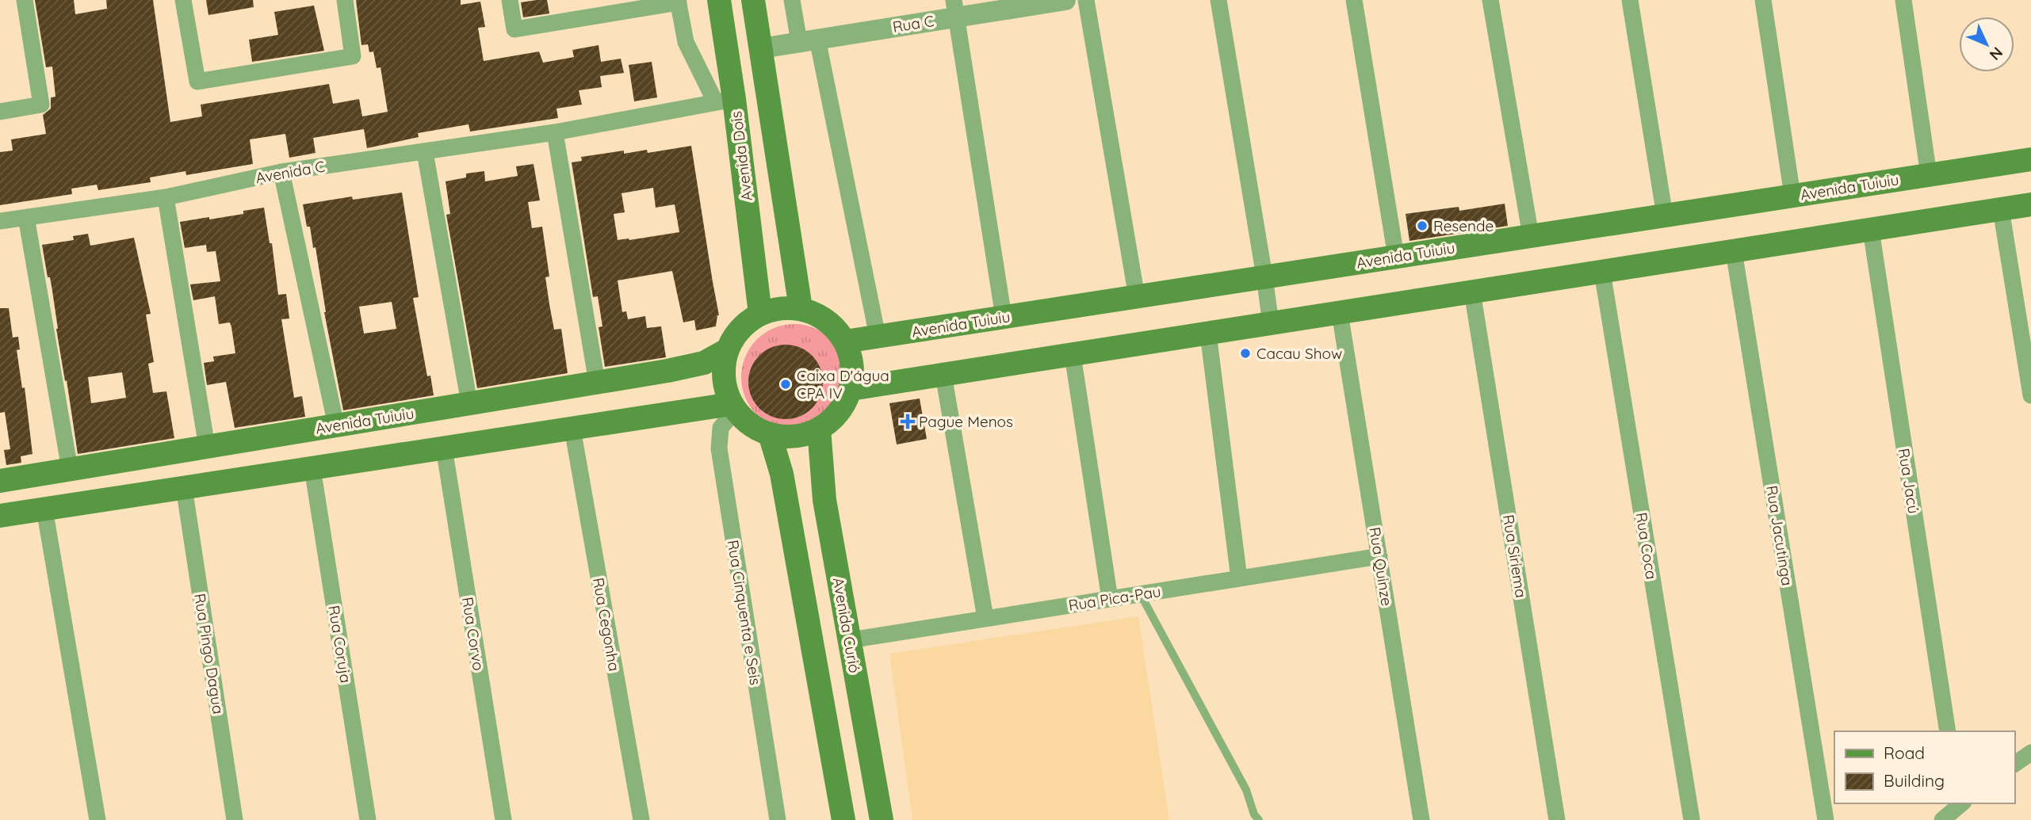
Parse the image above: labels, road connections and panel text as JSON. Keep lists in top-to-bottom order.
{
  "streets": {
    "main road": ["Avenida Dois", "Avenida Tuiuiu", "Avenida Curió"],
    "street": [
      "Rua C",
      "Avenida C",
      "Rua Jacú",
      "Rua Jacutinga",
      "Rua Coca",
      "Rua Siriema",
      "Rua Quinze",
      "Rua Pica-Pau",
      "Rua Cinquenta e Seis",
      "Rua Cegonha",
      "Rua Corvo",
      "Rua Coruja",
      "Rua Pingo Dagua"
    ]
  },
  "crossings": [
    ["Avenida Dois", "Avenida Tuiuiu"],
    ["Avenida Dois", "Rua Cinquenta e Seis"],
    ["Avenida Dois", "Avenida Curió"],
    ["Avenida Tuiuiu", "Rua Cinquenta e Seis"],
    ["Avenida Tuiuiu", "Avenida Curió"],
    ["Rua Quinze", "Rua Pica-Pau"],
    ["Rua Pica-Pau", "Avenida Curió"],
    ["Rua Cinquenta e Seis", "Avenida Curió"]
  ],
  "places": {
    "other": ["Resende", "Cacau Show", "Caixa D'água CPA IV"],
    "health": ["Pague Menos"]
  },
  "legend": ["Road", "Building"],
  "north": "bottom right"
}
